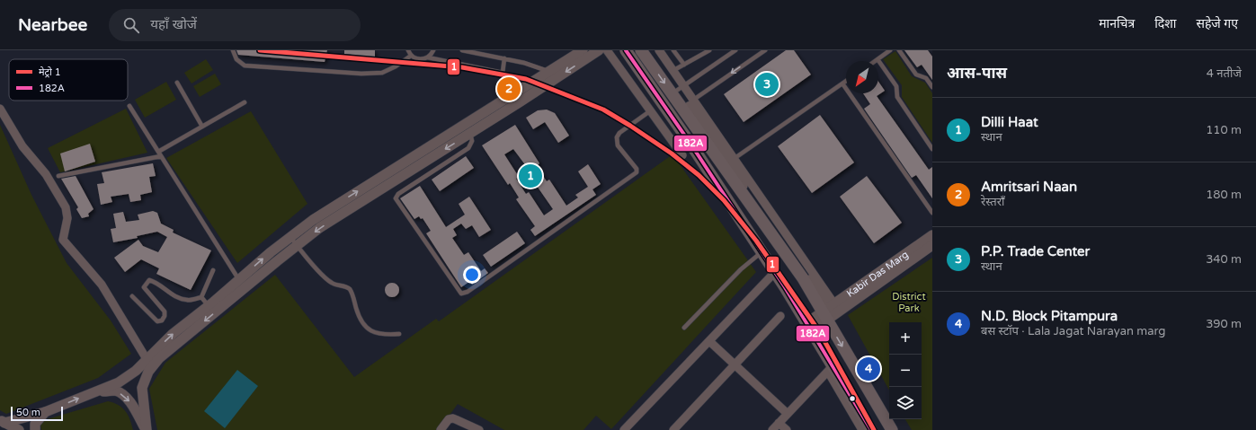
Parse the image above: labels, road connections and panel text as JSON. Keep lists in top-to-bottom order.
{
  "streets": {
    "street": ["Kabir Das Marg"]
  },
  "parks": ["District Park"],
  "lines": ["metro line 1", "transit line 182A"],
  "legend": ["मेट्रो 1", "182A"],
  "scale_bar": "50 m",
  "north": "bottom left",
  "page": {
    "header": "Nearbee",
    "search": "यहाँ खोजें",
    "nav": ["मानचित्र", "दिशा", "सहेजे गए"],
    "heading": ["आस-पास", "4 नतीजे"],
    "pins": [
      "3",
      "2",
      "1",
      "4"
    ],
    "list": [
      {
        "mark": "1",
        "name": "Dilli Haat",
        "note": "स्थान",
        "value": "110 m"
      },
      {
        "mark": "2",
        "name": "Amritsari Naan",
        "note": "रेस्तराँ",
        "value": "180 m"
      },
      {
        "mark": "3",
        "name": "P.P. Trade Center",
        "note": "स्थान",
        "value": "340 m"
      },
      {
        "mark": "4",
        "name": "N.D. Block Pitampura",
        "note": "बस स्टॉप · Lala Jagat Narayan marg",
        "value": "390 m"
      }
    ],
    "map_buttons": ["+", "−"],
    "scale": "50 m"
  }
}
